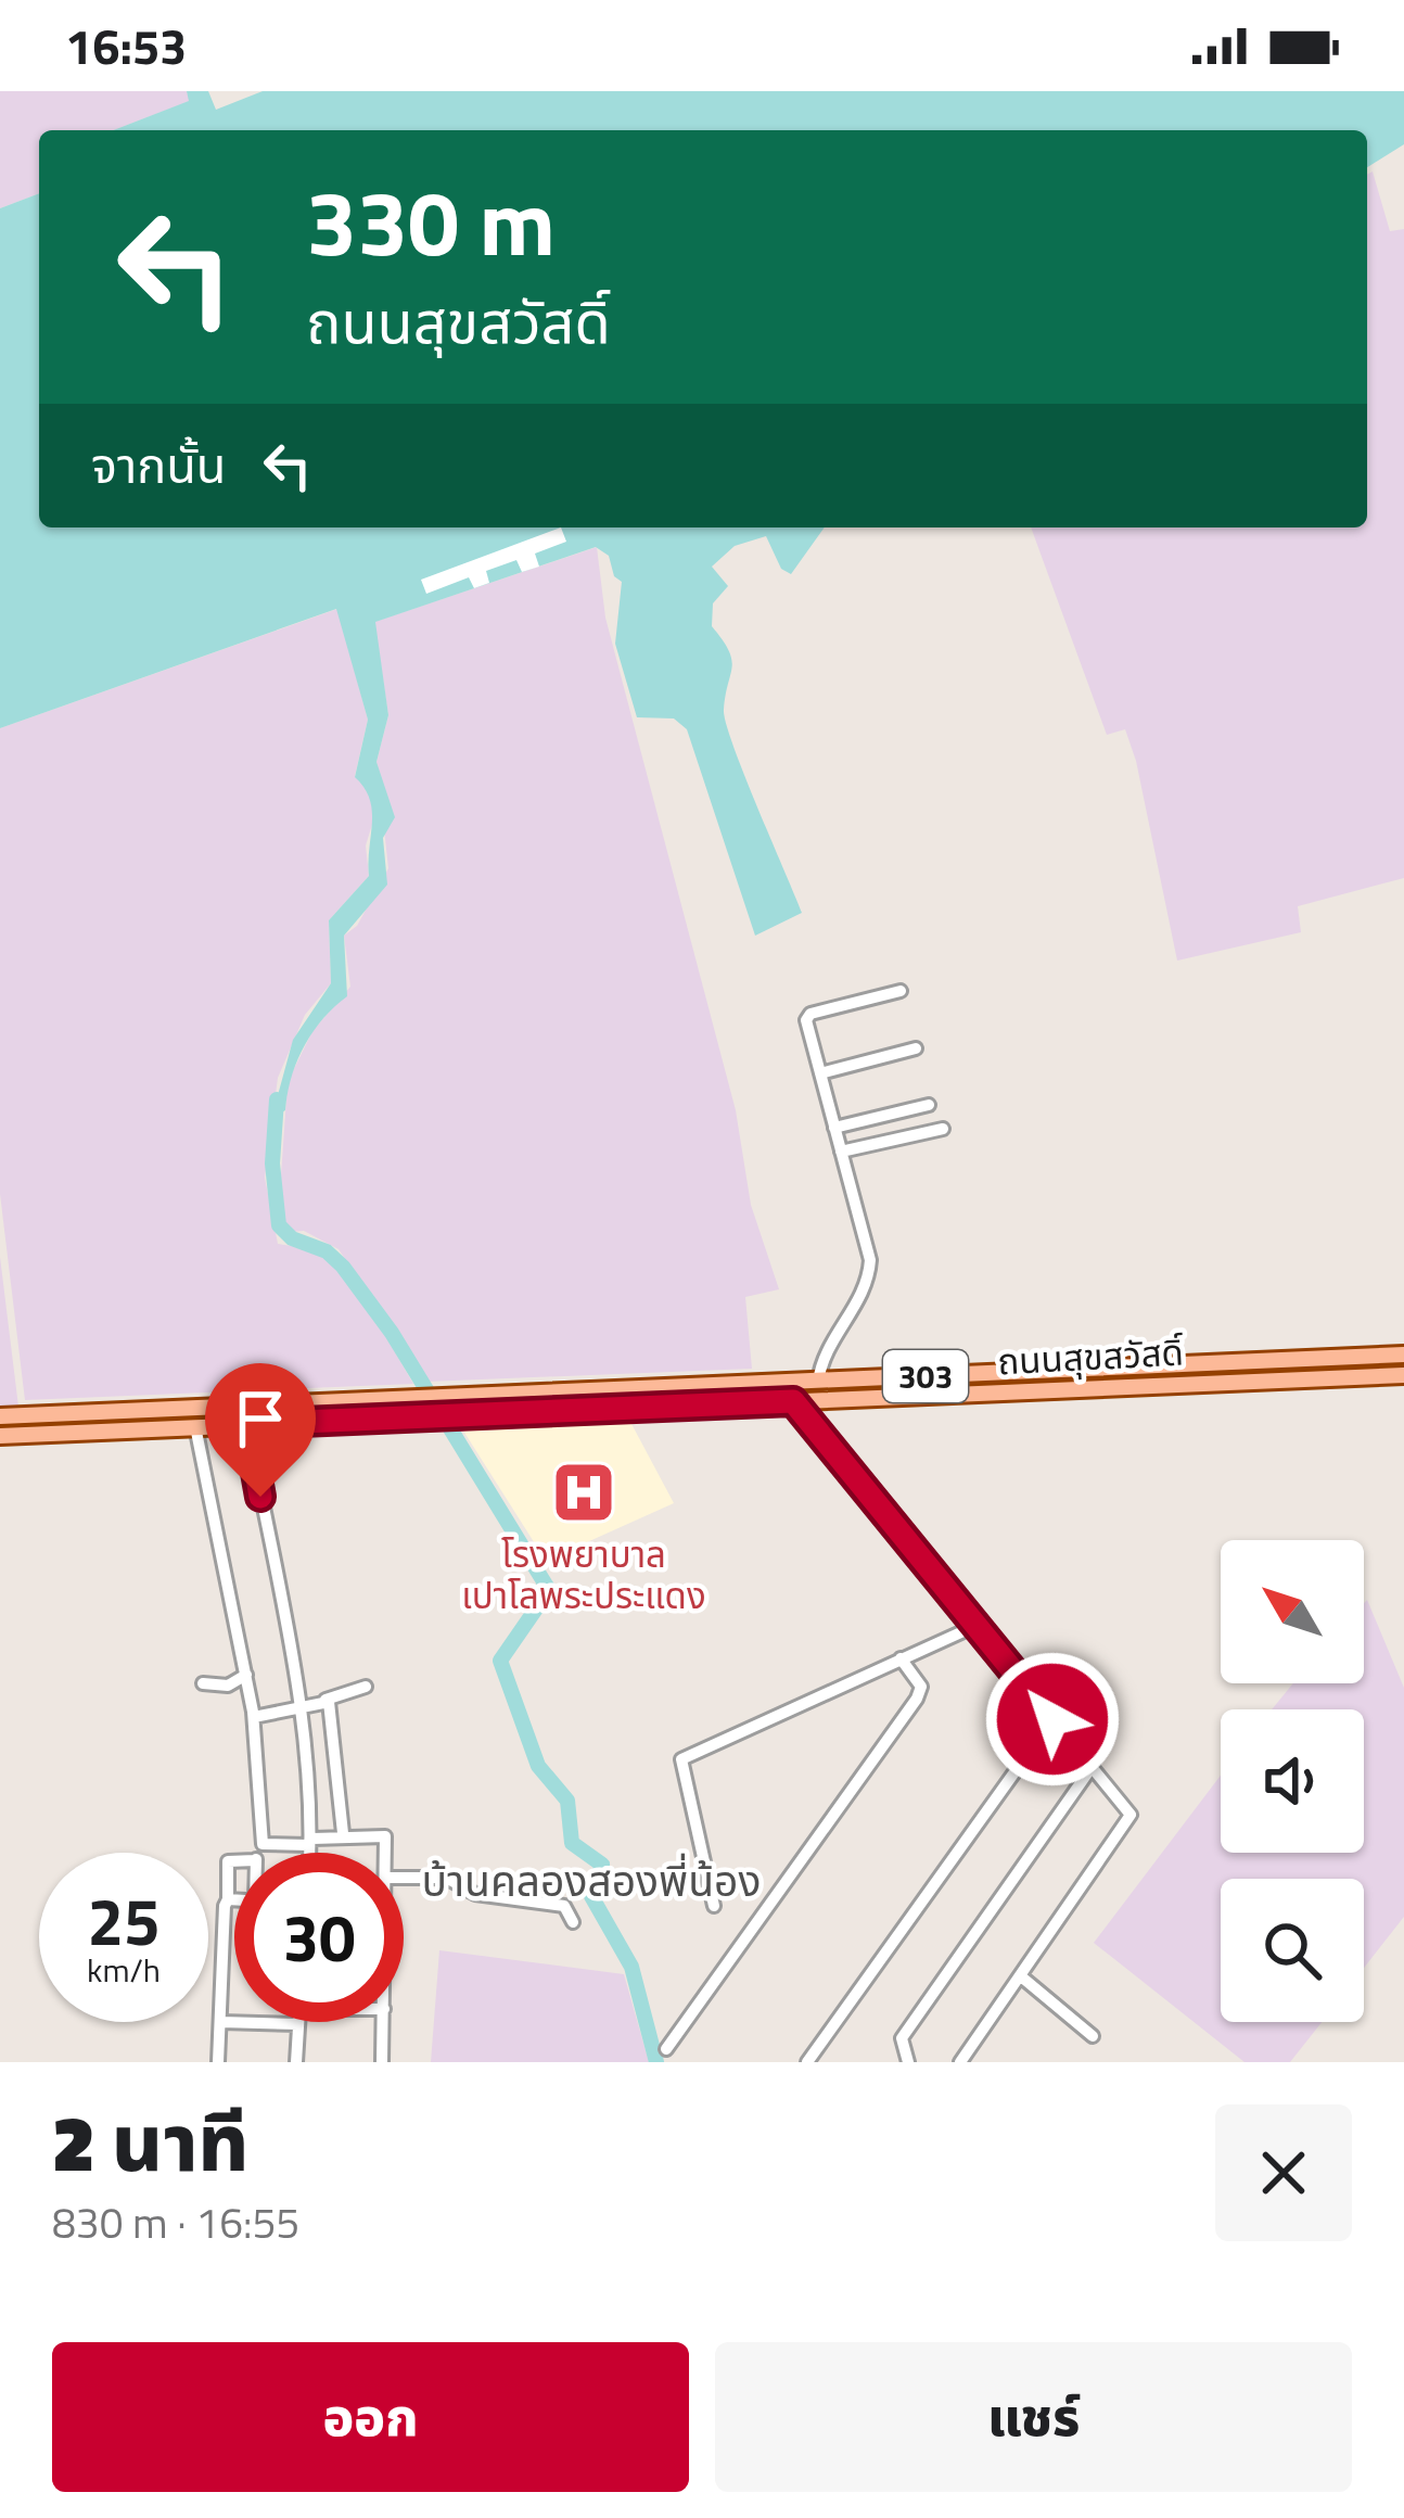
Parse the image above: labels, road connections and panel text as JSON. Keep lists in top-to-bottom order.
{
  "streets": {
    "main road": ["ถนนสุขสวัสดิ์", "303"]
  },
  "districts": ["บ้านคลองสองพี่น้อง"],
  "places": {
    "hospital": ["โรงพยาบาล เปาโลพระประแดง"]
  },
  "north": "top left",
  "page": {
    "status": "16:53",
    "turn": ["330 m", "ถนนสุขสวัสดิ์"],
    "then": "จากนั้น",
    "speed": "25 km/h",
    "limit": "30",
    "heading": ["2 นาที", "830 m · 16:55"],
    "buttons": ["ออก", "แชร์"]
  }
}
